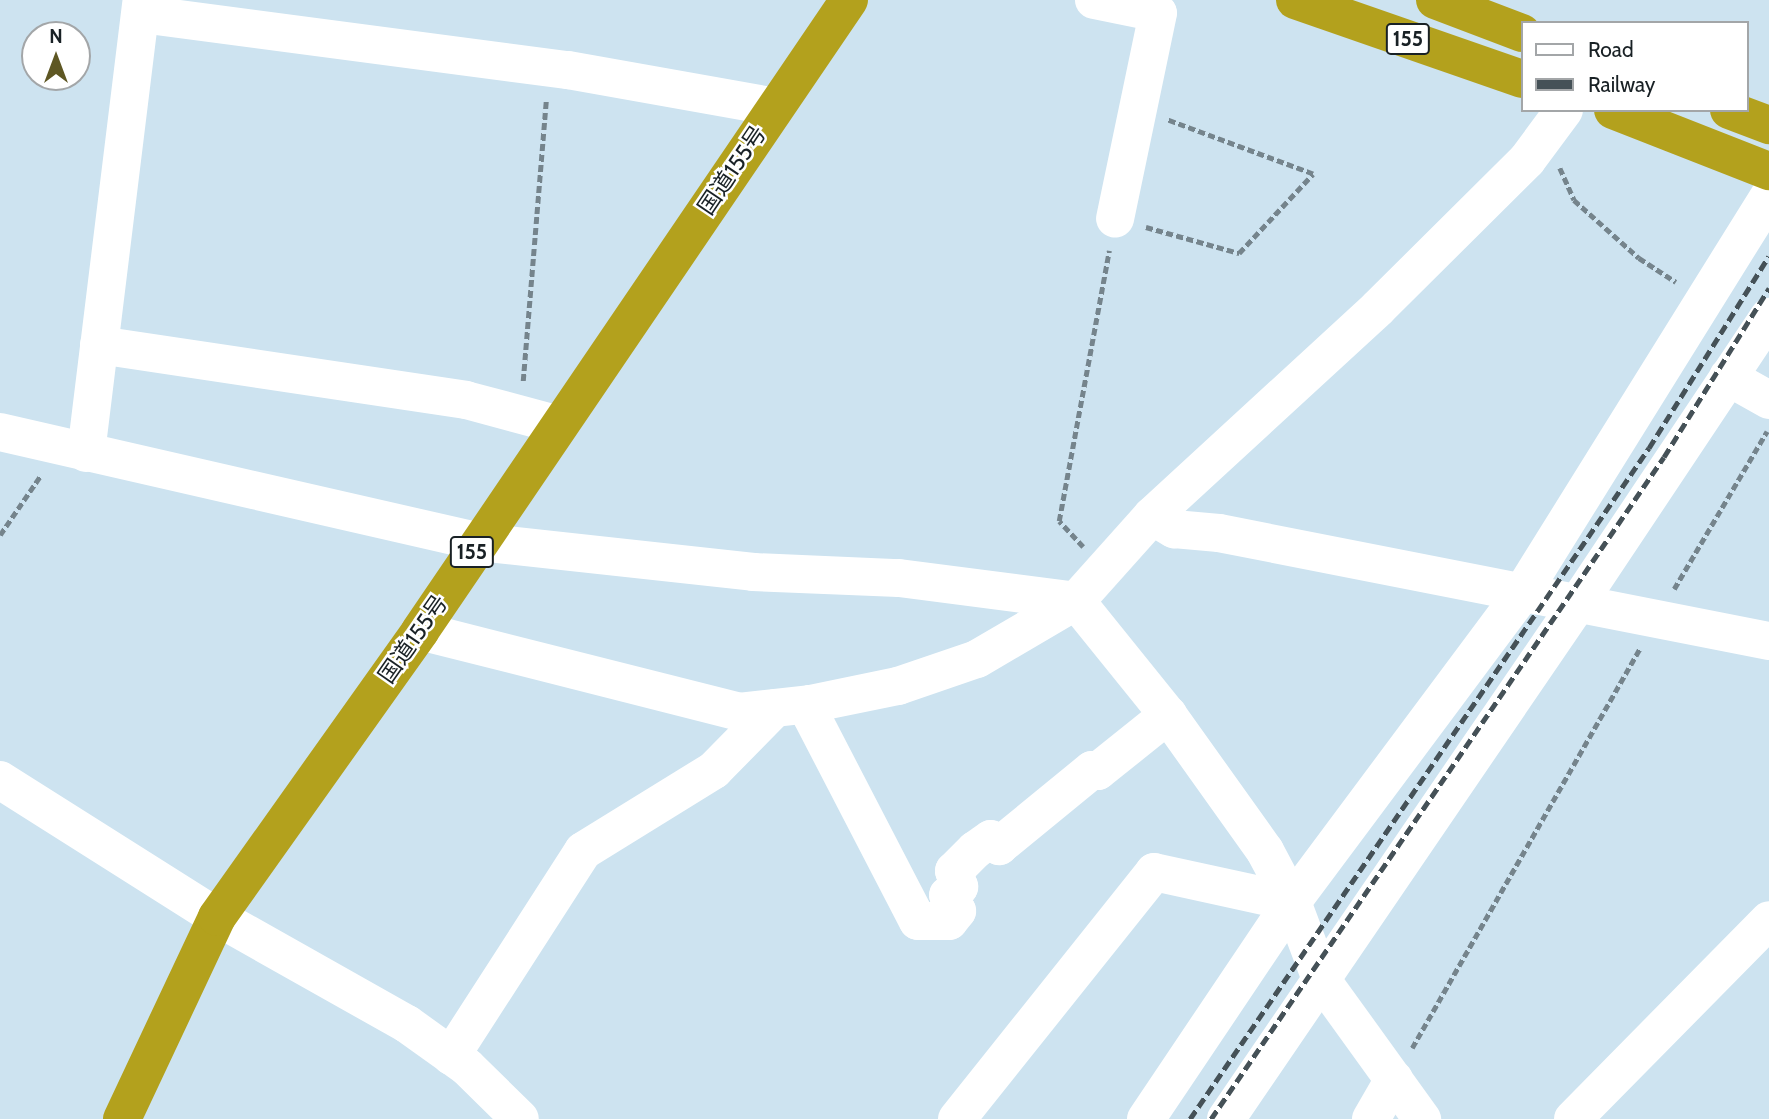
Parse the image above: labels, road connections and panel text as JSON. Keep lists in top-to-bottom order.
{
  "streets": {
    "highway": ["155", "国道155号"]
  },
  "legend": ["Road", "Railway"],
  "north": "top"
}
